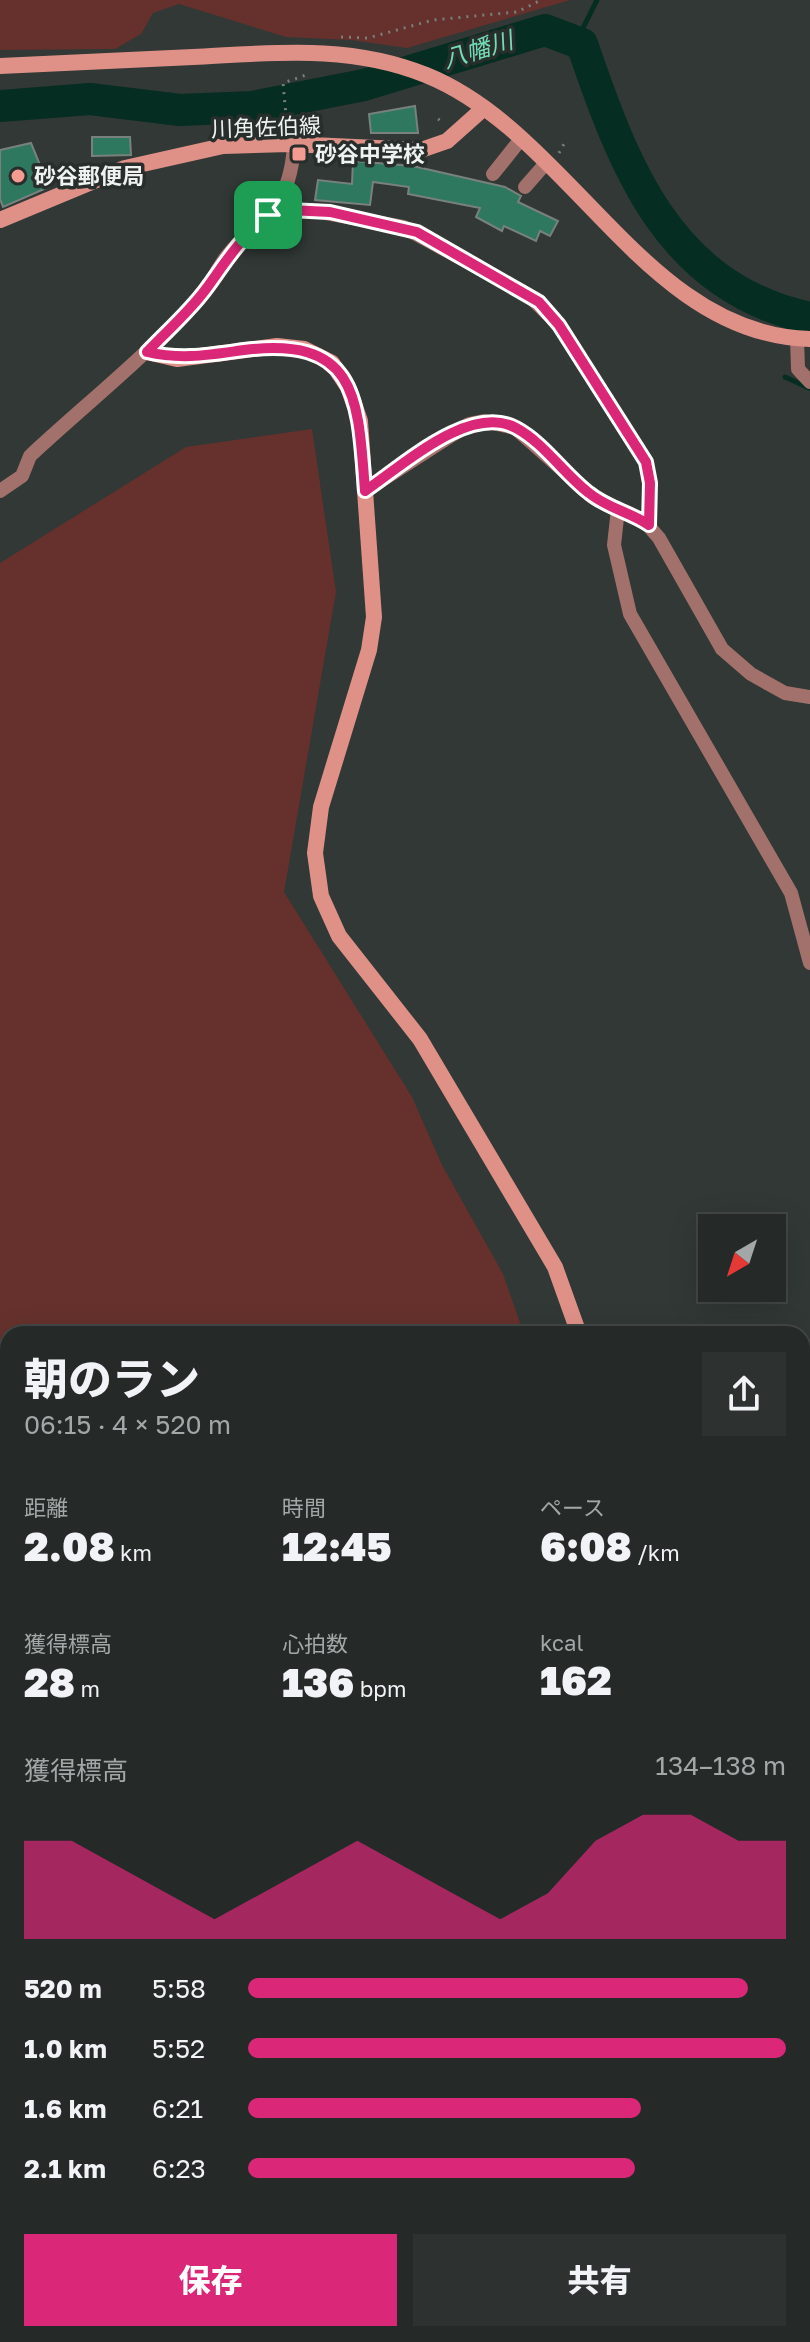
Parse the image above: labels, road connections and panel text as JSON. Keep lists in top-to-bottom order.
{
  "streets": {
    "main road": ["川角佐伯線"]
  },
  "water": ["八幡川"],
  "places": {
    "transit": ["砂谷中学校"],
    "other": ["砂谷郵便局"]
  },
  "north": "bottom left",
  "page": {
    "heading": ["朝のラン", "06:15 · 4 × 520 m"],
    "stats": [
      ["距離", "2.08 km"],
      ["時間", "12:45"],
      ["ペース", "6:08 /km"],
      ["獲得標高", "28 m"],
      ["心拍数", "136 bpm"],
      ["kcal", "162"]
    ],
    "chart": ["獲得標高", "134–138 m"],
    "list": [
      {
        "name": "520 m",
        "note": "5:58"
      },
      {
        "name": "1.0 km",
        "note": "5:52"
      },
      {
        "name": "1.6 km",
        "note": "6:21"
      },
      {
        "name": "2.1 km",
        "note": "6:23"
      }
    ],
    "buttons": ["保存", "共有"]
  }
}
